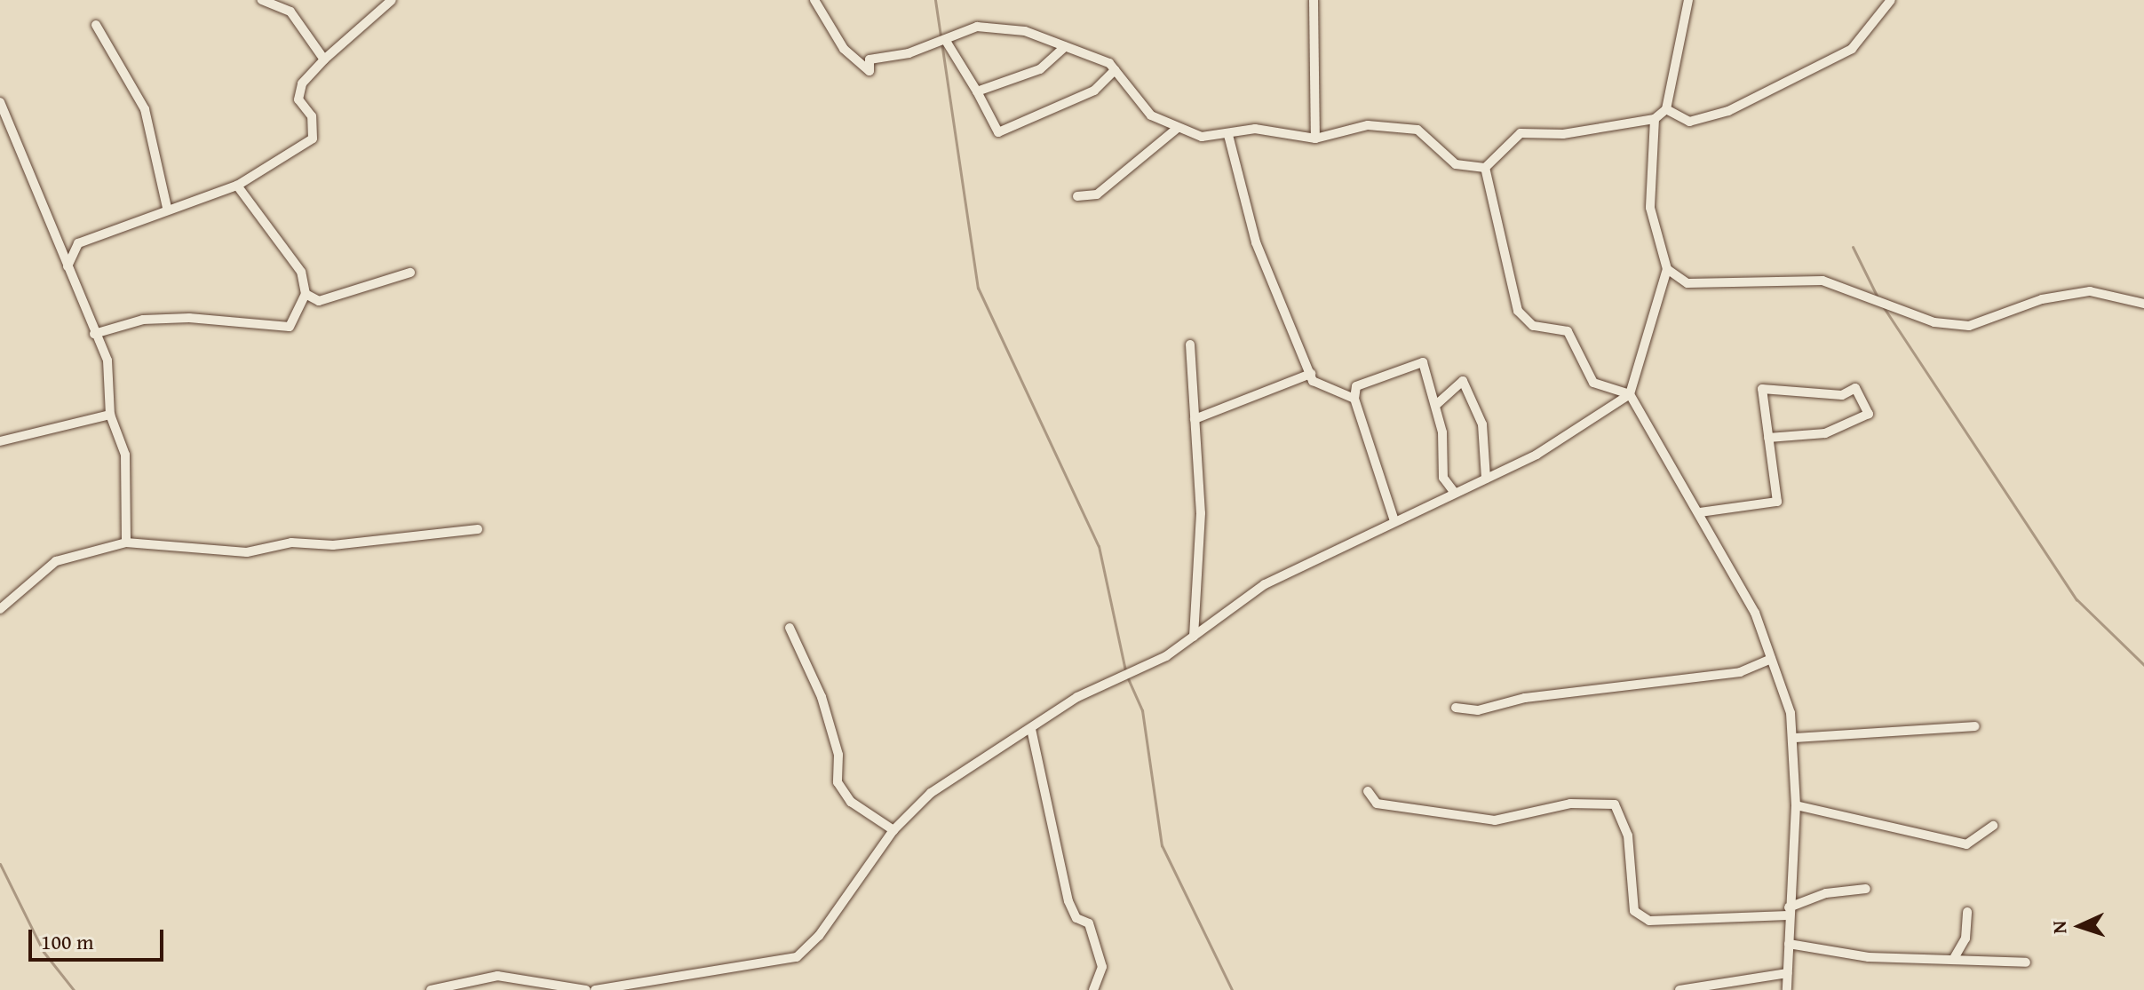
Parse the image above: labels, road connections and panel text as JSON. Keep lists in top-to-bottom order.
{
  "scale_bar": "100 m",
  "north": "left"
}
